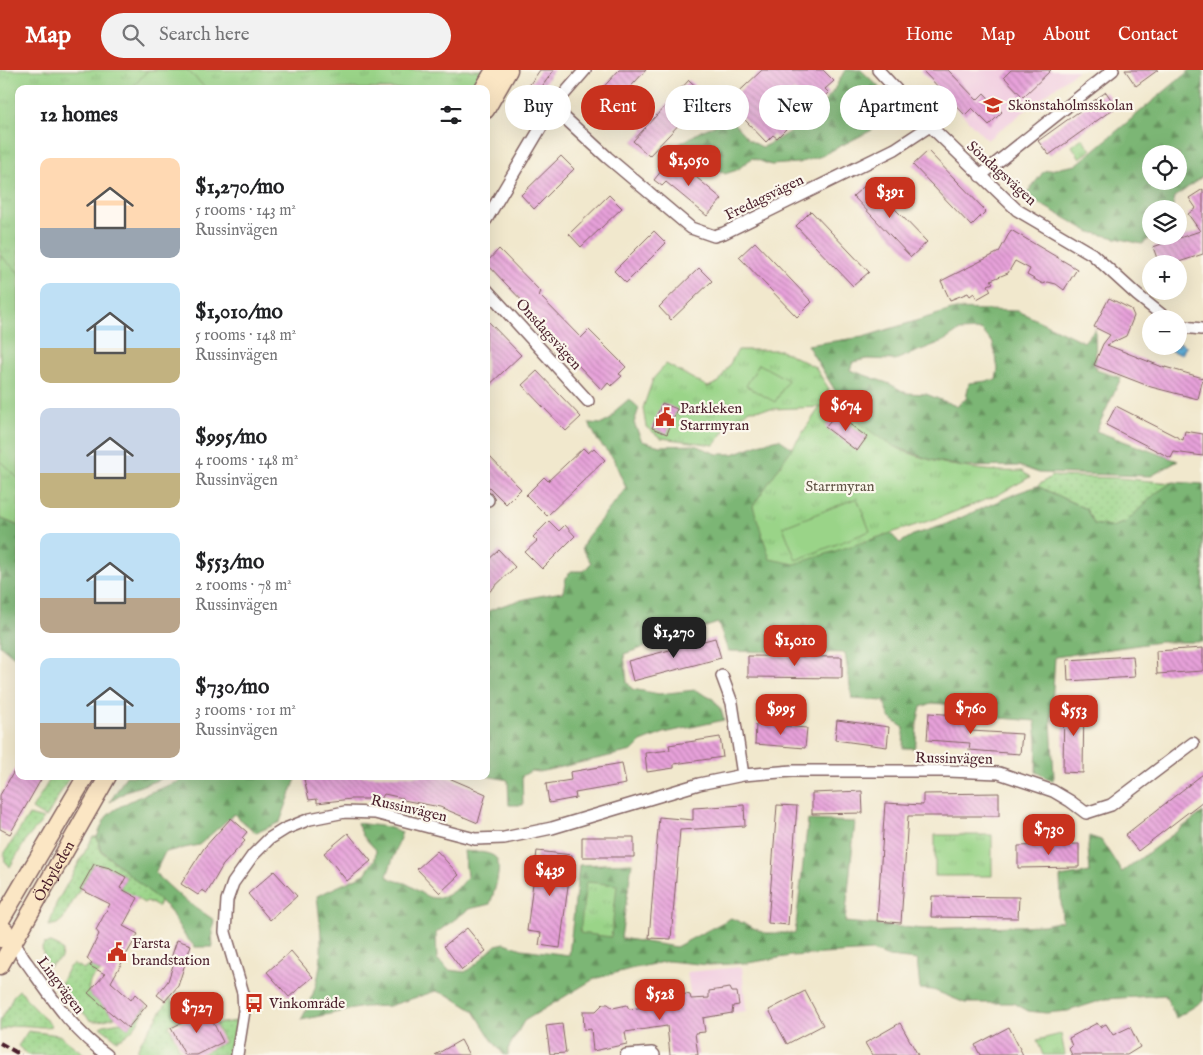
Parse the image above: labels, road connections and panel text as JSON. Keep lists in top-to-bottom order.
{
  "streets": {
    "main road": ["Örbyleden"],
    "street": [
      "Söndagsvägen",
      "Fredagsvägen",
      "Onsdagsvägen",
      "Russinvägen",
      "Lingvägen"
    ]
  },
  "crossings": [
    ["Örbyleden", "Lingvägen"]
  ],
  "parks": ["Starrmyran"],
  "places": {
    "school or university": ["Skönstaholmsskolan"],
    "public building": ["Parkleken Starrmyran", "Farsta brandstation"],
    "bus stop": ["Vinkområde"]
  },
  "page": {
    "header": "Map",
    "search": "Search here",
    "nav": [
      "Home",
      "Map",
      "About",
      "Contact"
    ],
    "chip": [
      "Buy",
      "Rent",
      "Filters",
      "New",
      "Apartment"
    ],
    "heading": "12 homes",
    "map_buttons": ["+", "−"],
    "price": [
      "$1,050",
      "$391",
      "$674",
      "$1,270",
      "$1,010",
      "$760",
      "$995",
      "$553",
      "$730",
      "$439",
      "$528",
      "$727"
    ],
    "list": [
      {
        "name": "$1,270/mo",
        "note": "5 rooms · 143 m² · Russinvägen"
      },
      {
        "name": "$1,010/mo",
        "note": "5 rooms · 148 m² · Russinvägen"
      },
      {
        "name": "$995/mo",
        "note": "4 rooms · 148 m² · Russinvägen"
      },
      {
        "name": "$553/mo",
        "note": "2 rooms · 78 m² · Russinvägen"
      },
      {
        "name": "$730/mo",
        "note": "3 rooms · 101 m² · Russinvägen"
      }
    ]
  }
}
